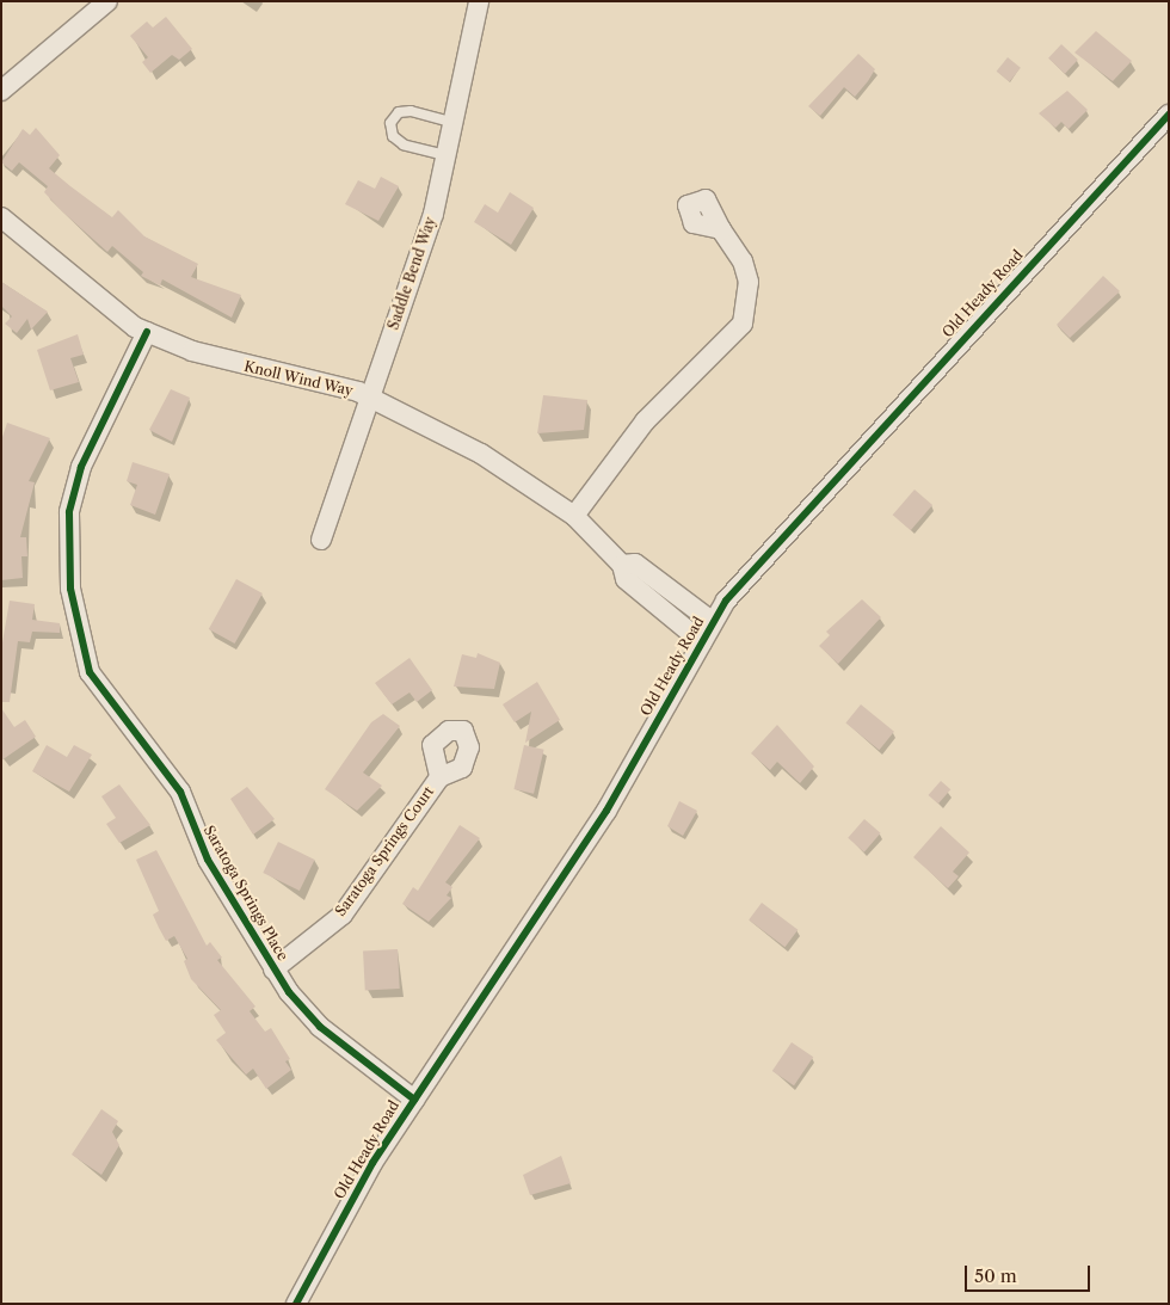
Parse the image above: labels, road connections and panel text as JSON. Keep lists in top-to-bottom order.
{
  "streets": {
    "street": [
      "Saddle Bend Way",
      "Old Heady Road",
      "Knoll Wind Way",
      "Saratoga Springs Court",
      "Saratoga Springs Place"
    ]
  },
  "crossings": [
    ["Saddle Bend Way", "Knoll Wind Way"],
    ["Old Heady Road", "Knoll Wind Way"],
    ["Old Heady Road", "Saratoga Springs Place"],
    ["Knoll Wind Way", "Saratoga Springs Place"],
    ["Saratoga Springs Court", "Saratoga Springs Place"]
  ],
  "scale_bar": "50 m"
}
